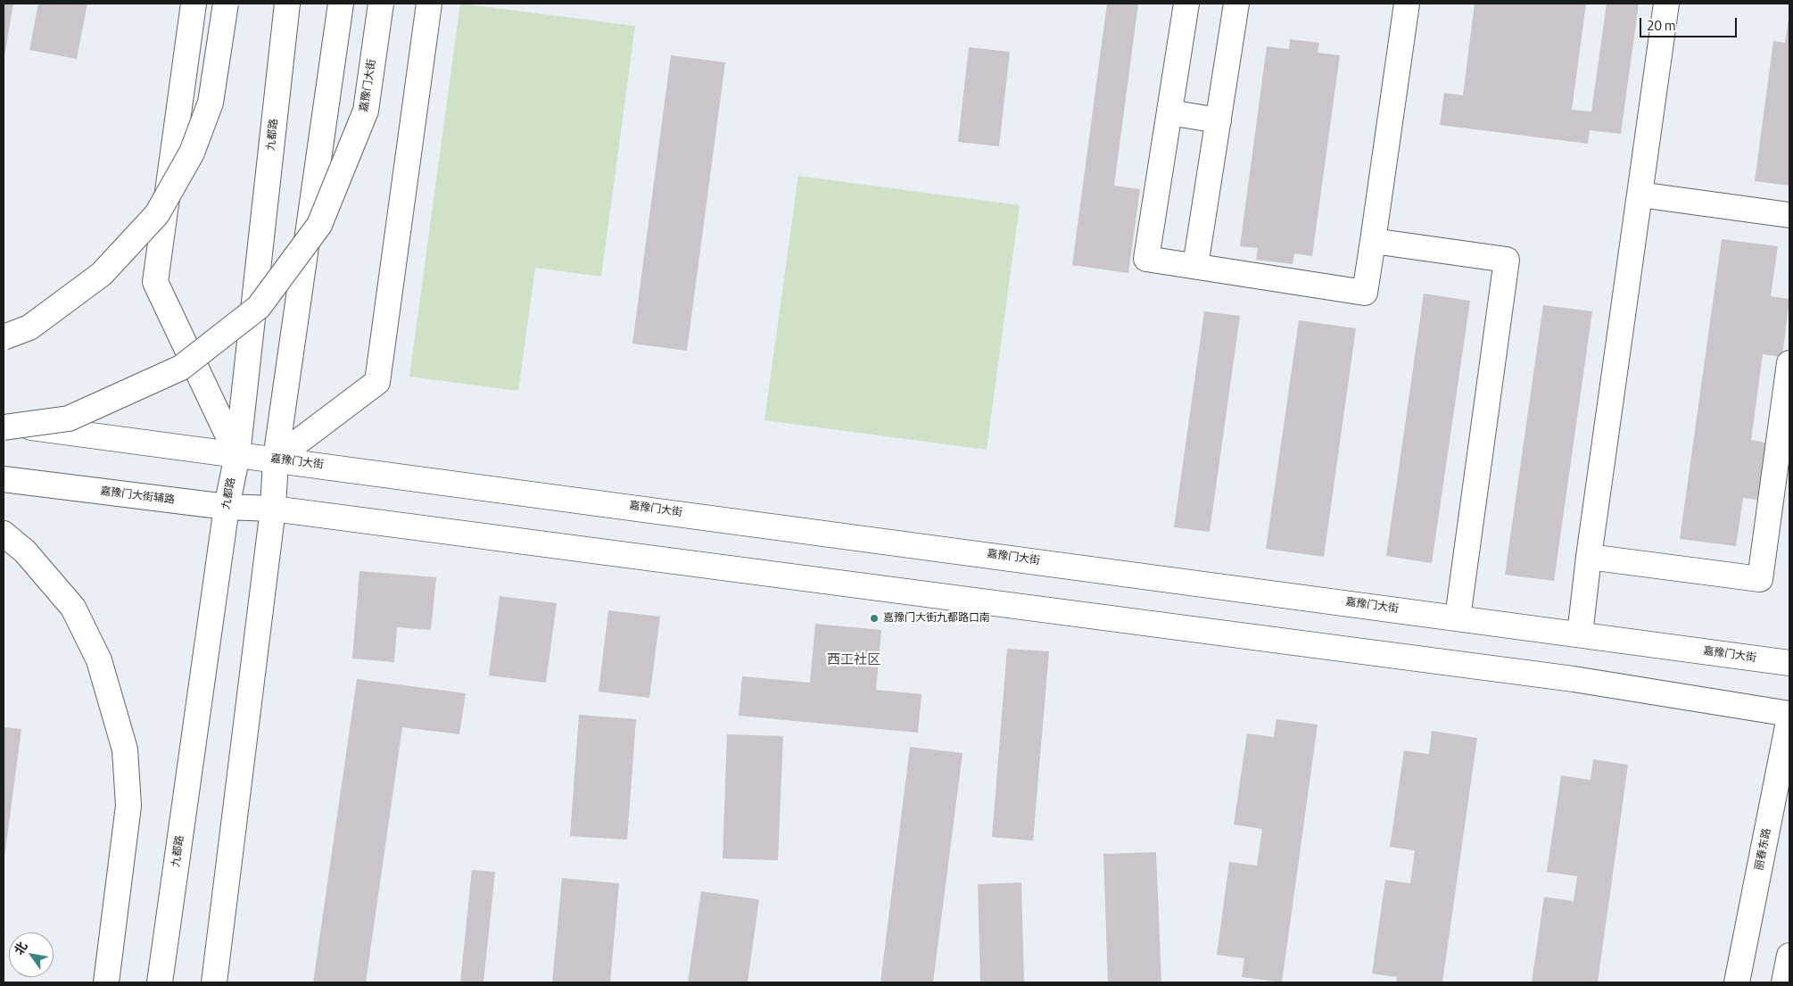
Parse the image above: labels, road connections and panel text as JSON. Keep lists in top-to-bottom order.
{
  "streets": {
    "main road": [
      "嘉豫门大街",
      "九都路",
      "嘉豫门大街辅路",
      "丽春东路"
    ]
  },
  "crossings": [
    ["嘉豫门大街", "九都路"],
    ["九都路", "嘉豫门大街辅路"]
  ],
  "districts": ["西工社区"],
  "places": ["嘉豫门大街九都路口南"],
  "scale_bar": "20 m",
  "north": "top left"
}
